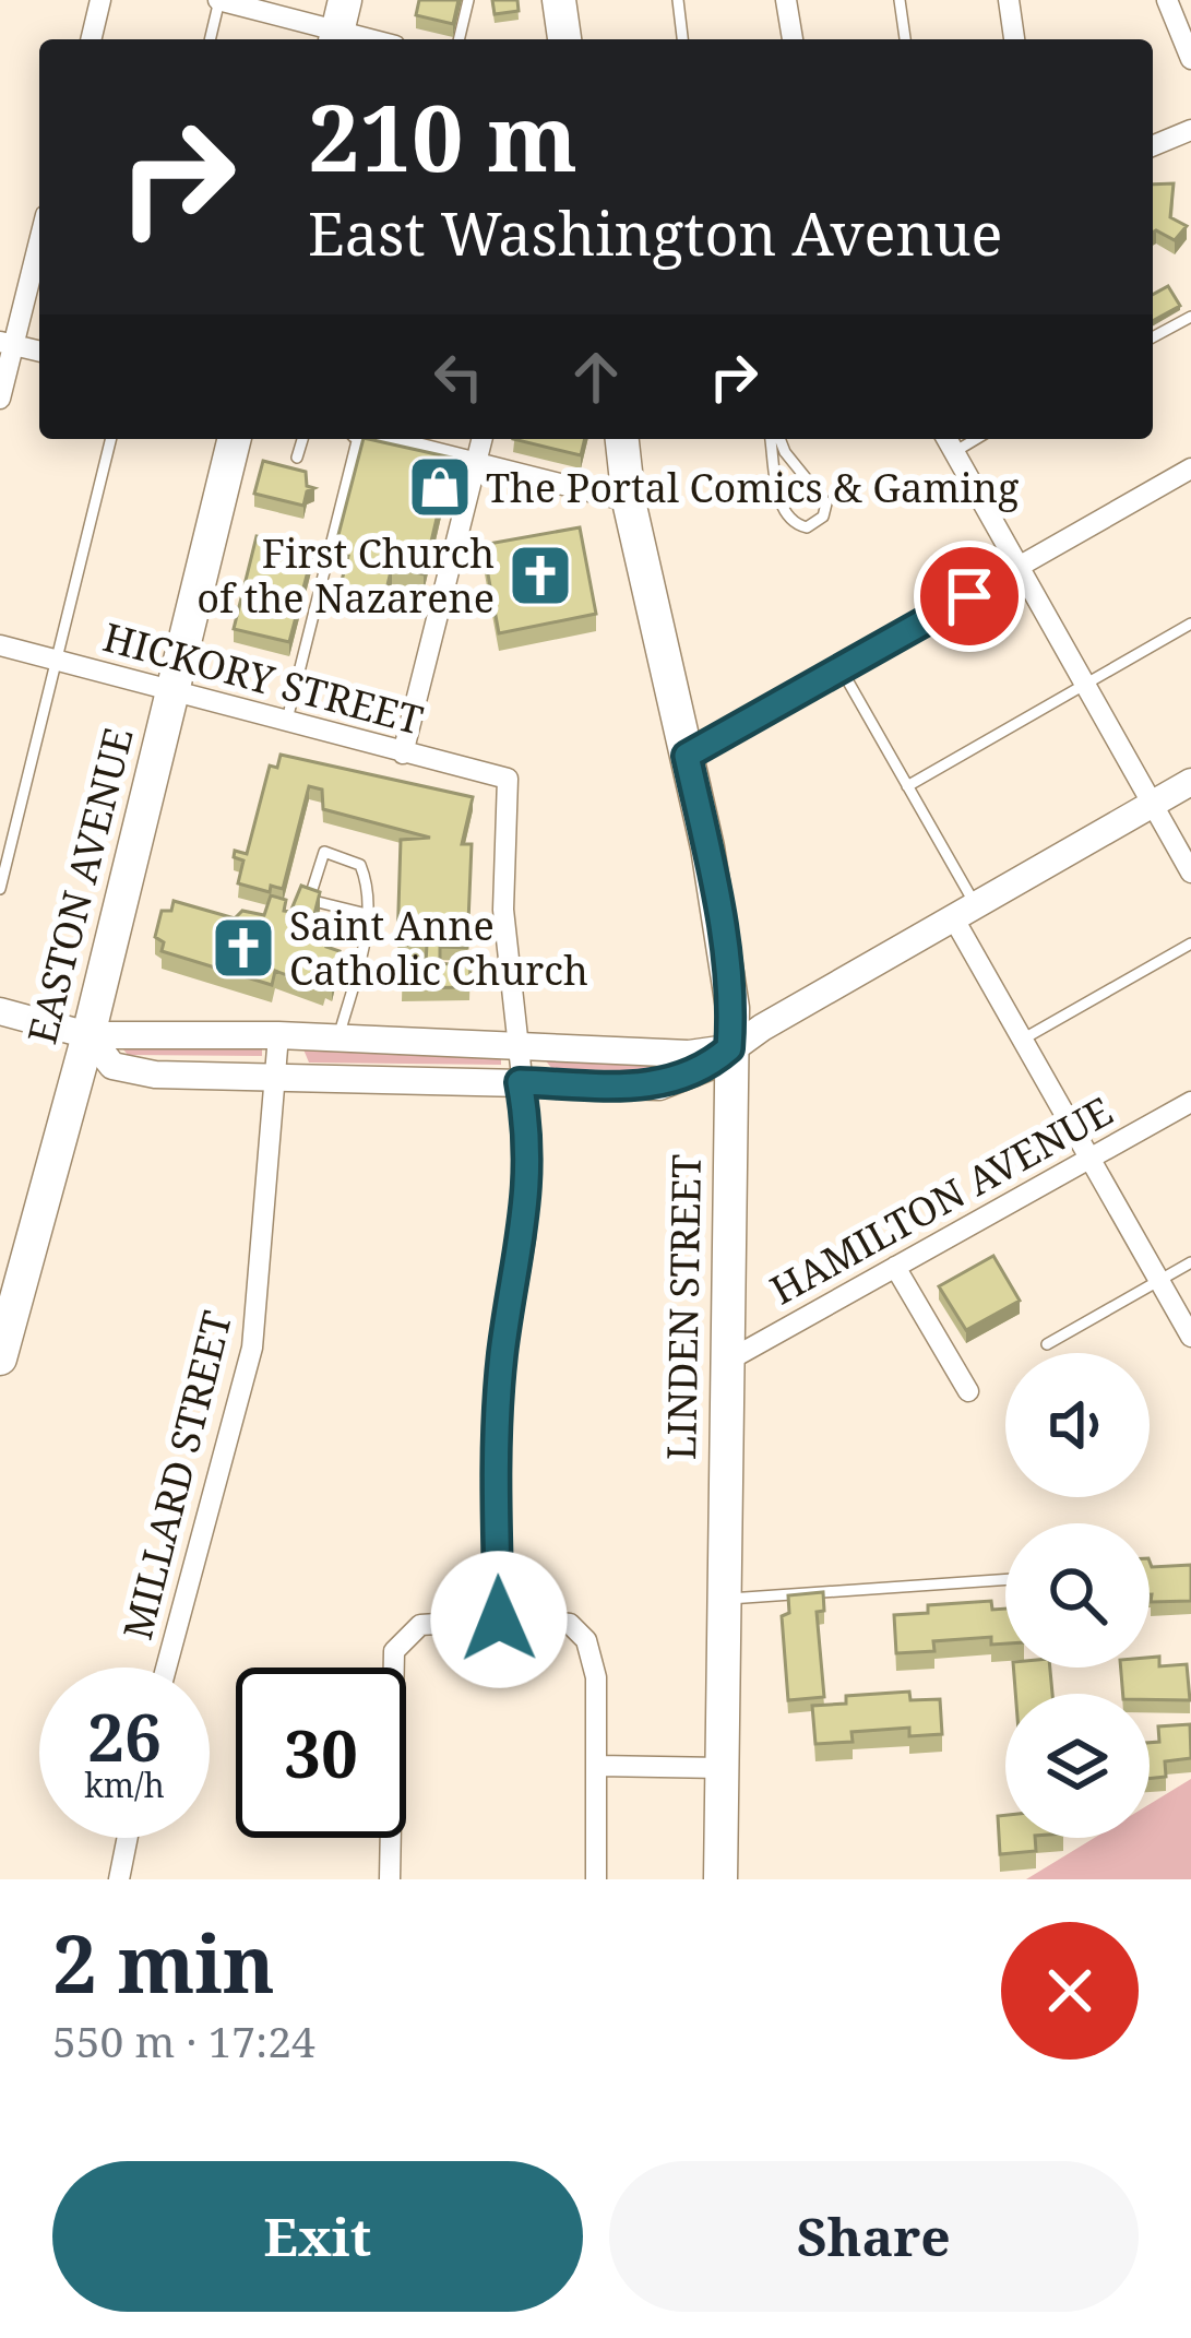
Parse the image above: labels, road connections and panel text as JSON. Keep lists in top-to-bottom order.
{
  "streets": {
    "main road": ["EASTON AVENUE", "LINDEN STREET"],
    "street": ["HICKORY STREET", "HAMILTON AVENUE", "MILLARD STREET"]
  },
  "crossings": [
    ["HICKORY STREET", "EASTON AVENUE"],
    ["HAMILTON AVENUE", "LINDEN STREET"]
  ],
  "places": {
    "shop": ["The Portal Comics & Gaming"],
    "church": ["First Church of the Nazarene", "Saint Anne Catholic Church"]
  },
  "page": {
    "turn": ["210 m", "East Washington Avenue"],
    "speed": "26 km/h",
    "limit": "30",
    "heading": ["2 min", "550 m · 17:24"],
    "buttons": ["Exit", "Share"]
  }
}
